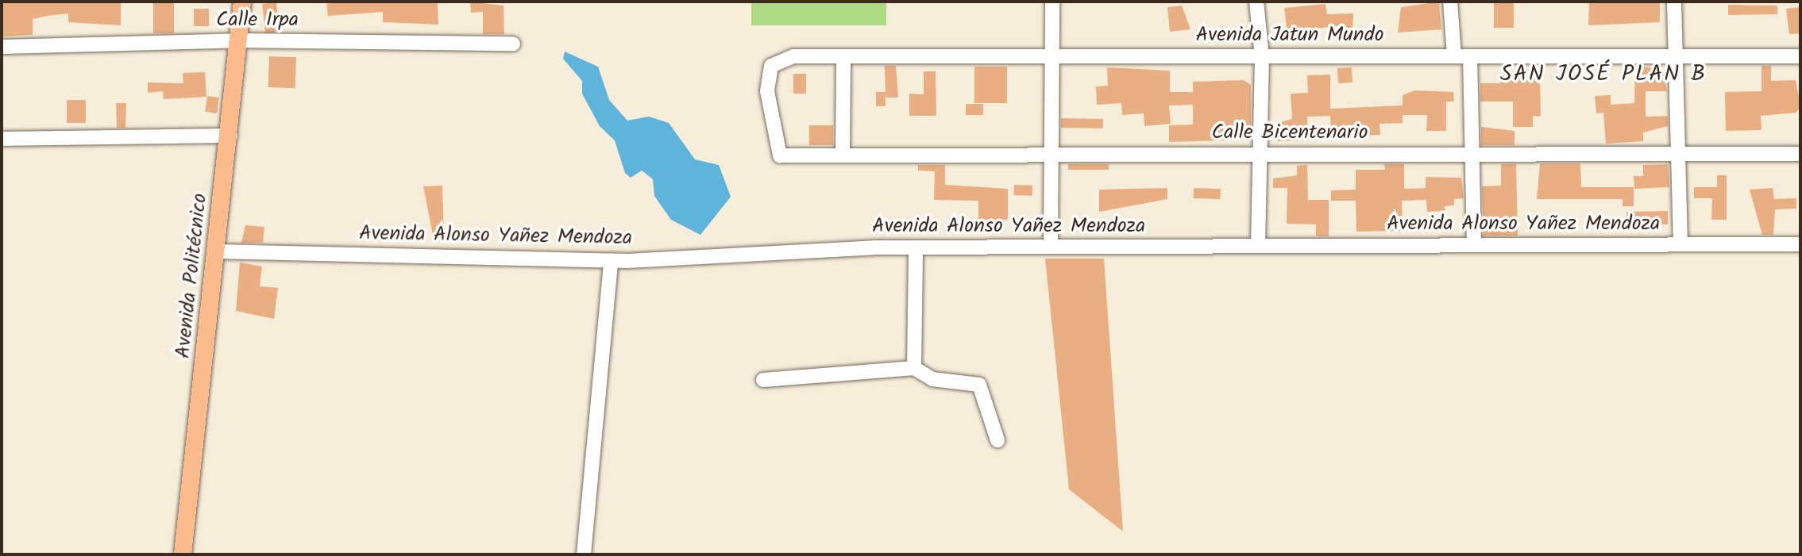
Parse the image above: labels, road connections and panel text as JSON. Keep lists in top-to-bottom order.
{
  "streets": {
    "main road": ["Avenida Politécnico"],
    "street": [
      "Calle Irpa",
      "Avenida Jatun Mundo",
      "Calle Bicentenario",
      "Avenida Alonso Yañez Mendoza"
    ]
  },
  "crossings": [
    ["Calle Irpa", "Avenida Politécnico"],
    ["Avenida Jatun Mundo", "Calle Bicentenario"],
    ["Avenida Alonso Yañez Mendoza", "Avenida Politécnico"]
  ],
  "districts": ["SAN JOSÉ PLAN B"]
}
